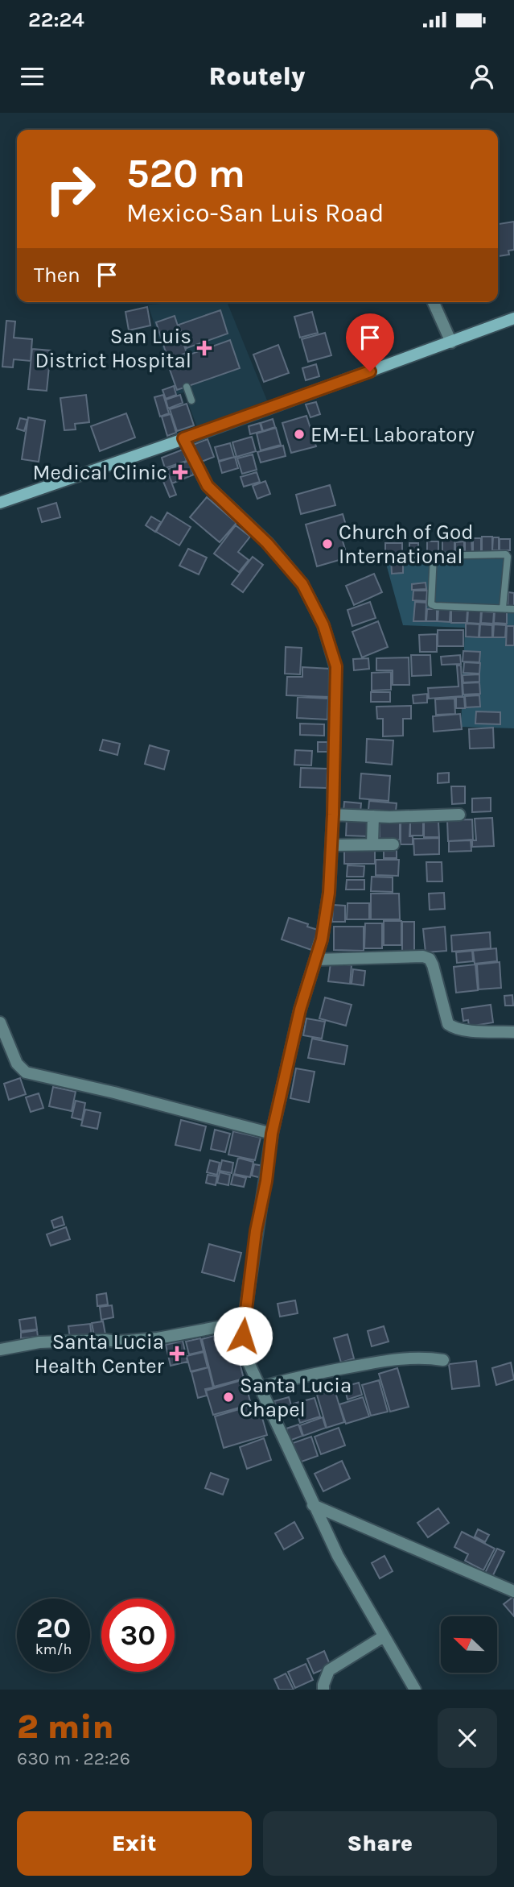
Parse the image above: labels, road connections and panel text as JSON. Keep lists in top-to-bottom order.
{
  "places": {
    "health": ["San Luis District Hospital", "Medical Clinic", "Santa Lucia Health Center"],
    "other": ["EM-EL Laboratory", "Church of God International", "Santa Lucia Chapel"]
  },
  "north": "top left",
  "page": {
    "status": "22:24",
    "header": "Routely",
    "turn": ["520 m", "Mexico-San Luis Road"],
    "then": "Then",
    "speed": "20 km/h",
    "limit": "30",
    "heading": ["2 min", "630 m · 22:26"],
    "buttons": ["Exit", "Share"]
  }
}
